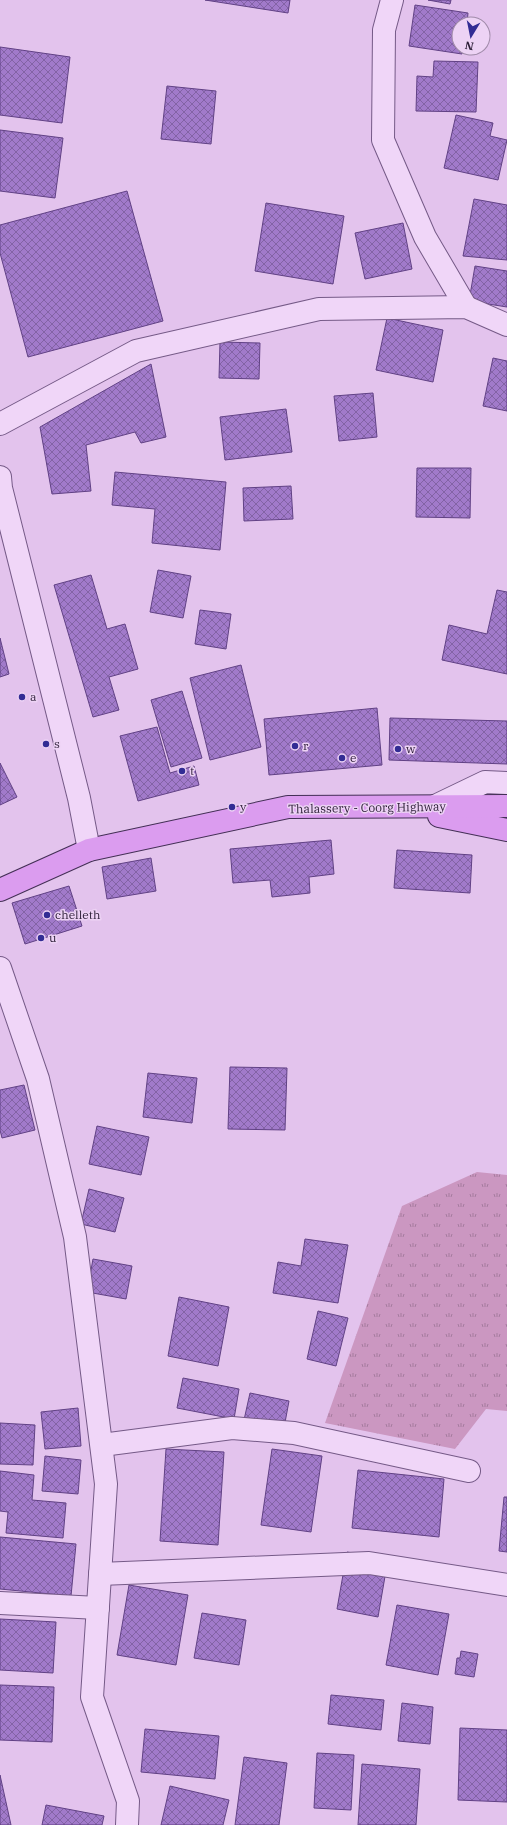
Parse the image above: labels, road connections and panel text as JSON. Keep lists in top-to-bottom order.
{
  "streets": {
    "main road": ["Thalassery - Coorg Highway"]
  },
  "places": [
    "a",
    "s",
    "r",
    "w",
    "e",
    "t",
    "y",
    "chelleth",
    "u"
  ],
  "north": "bottom"
}
